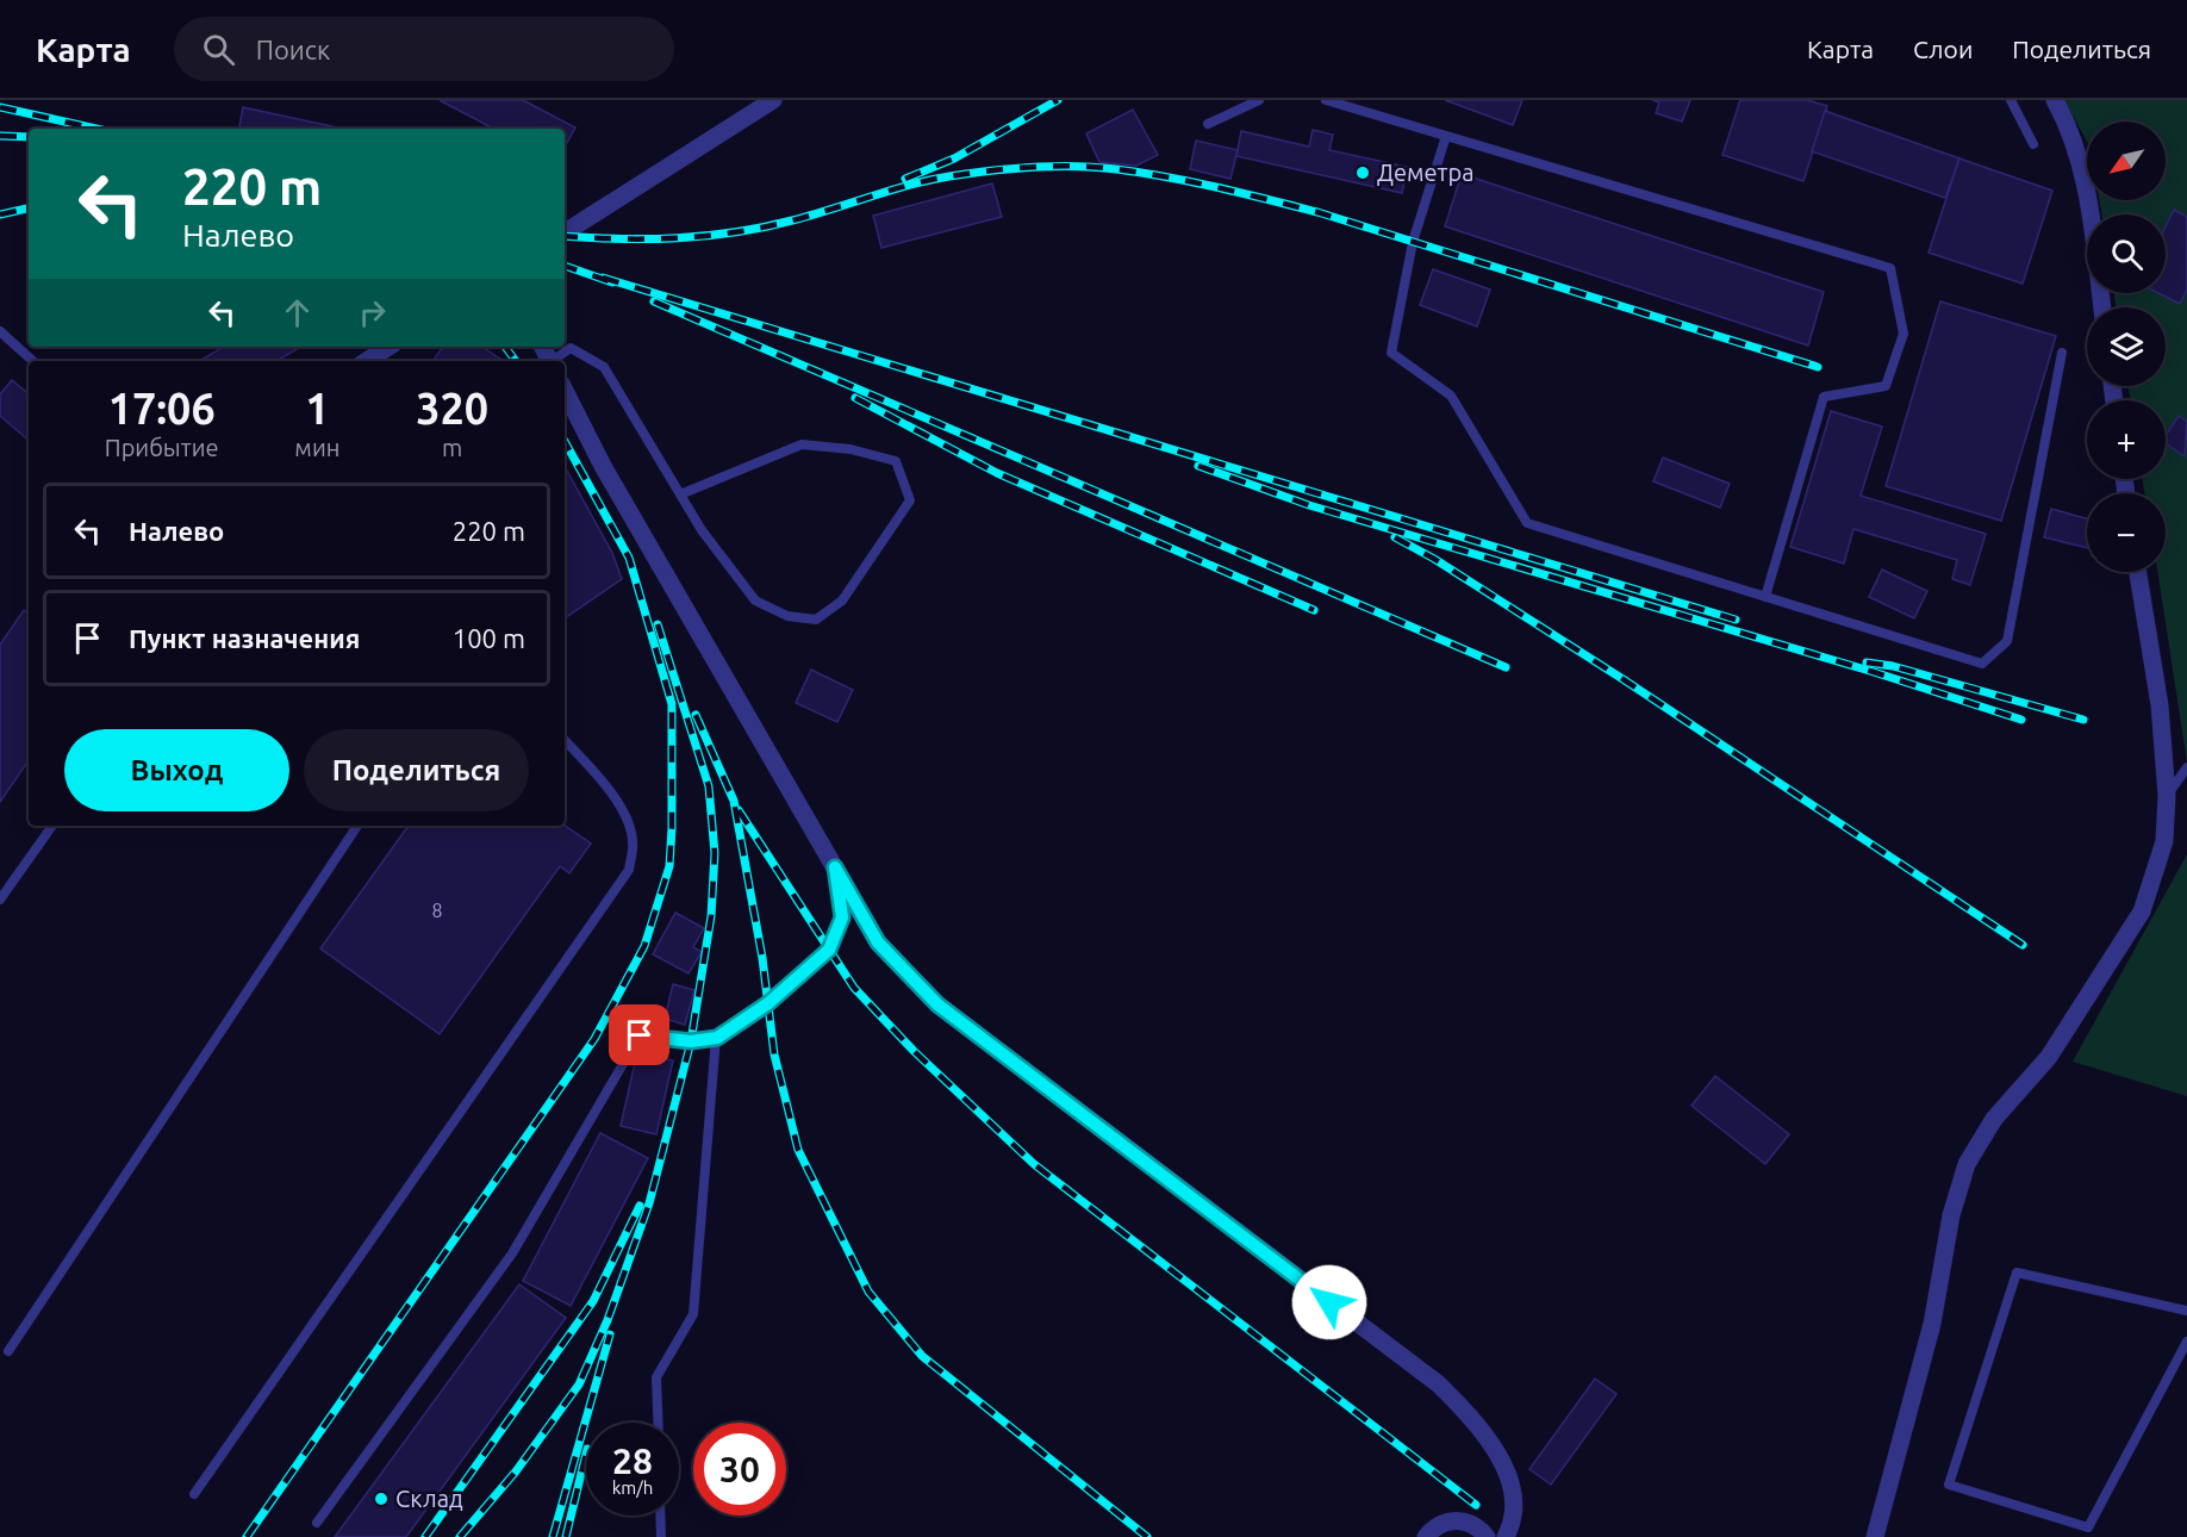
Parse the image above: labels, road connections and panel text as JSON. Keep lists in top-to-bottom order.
{
  "places": ["Деметра", "Склад"],
  "house_numbers": ["8"],
  "north": "bottom left",
  "page": {
    "header": "Карта",
    "search": "Поиск",
    "nav": ["Карта", "Слои", "Поделиться"],
    "map_buttons": ["+", "−"],
    "turn": ["220 m", "Налево"],
    "eta": [
      "17:06",
      "Прибытие",
      "1",
      "мин",
      "320",
      "m"
    ],
    "list": [
      {
        "name": "Налево",
        "value": "220 m"
      },
      {
        "name": "Пункт назначения",
        "value": "100 m"
      }
    ],
    "buttons": ["Выход", "Поделиться"],
    "speed": "28 km/h",
    "limit": "30"
  }
}
